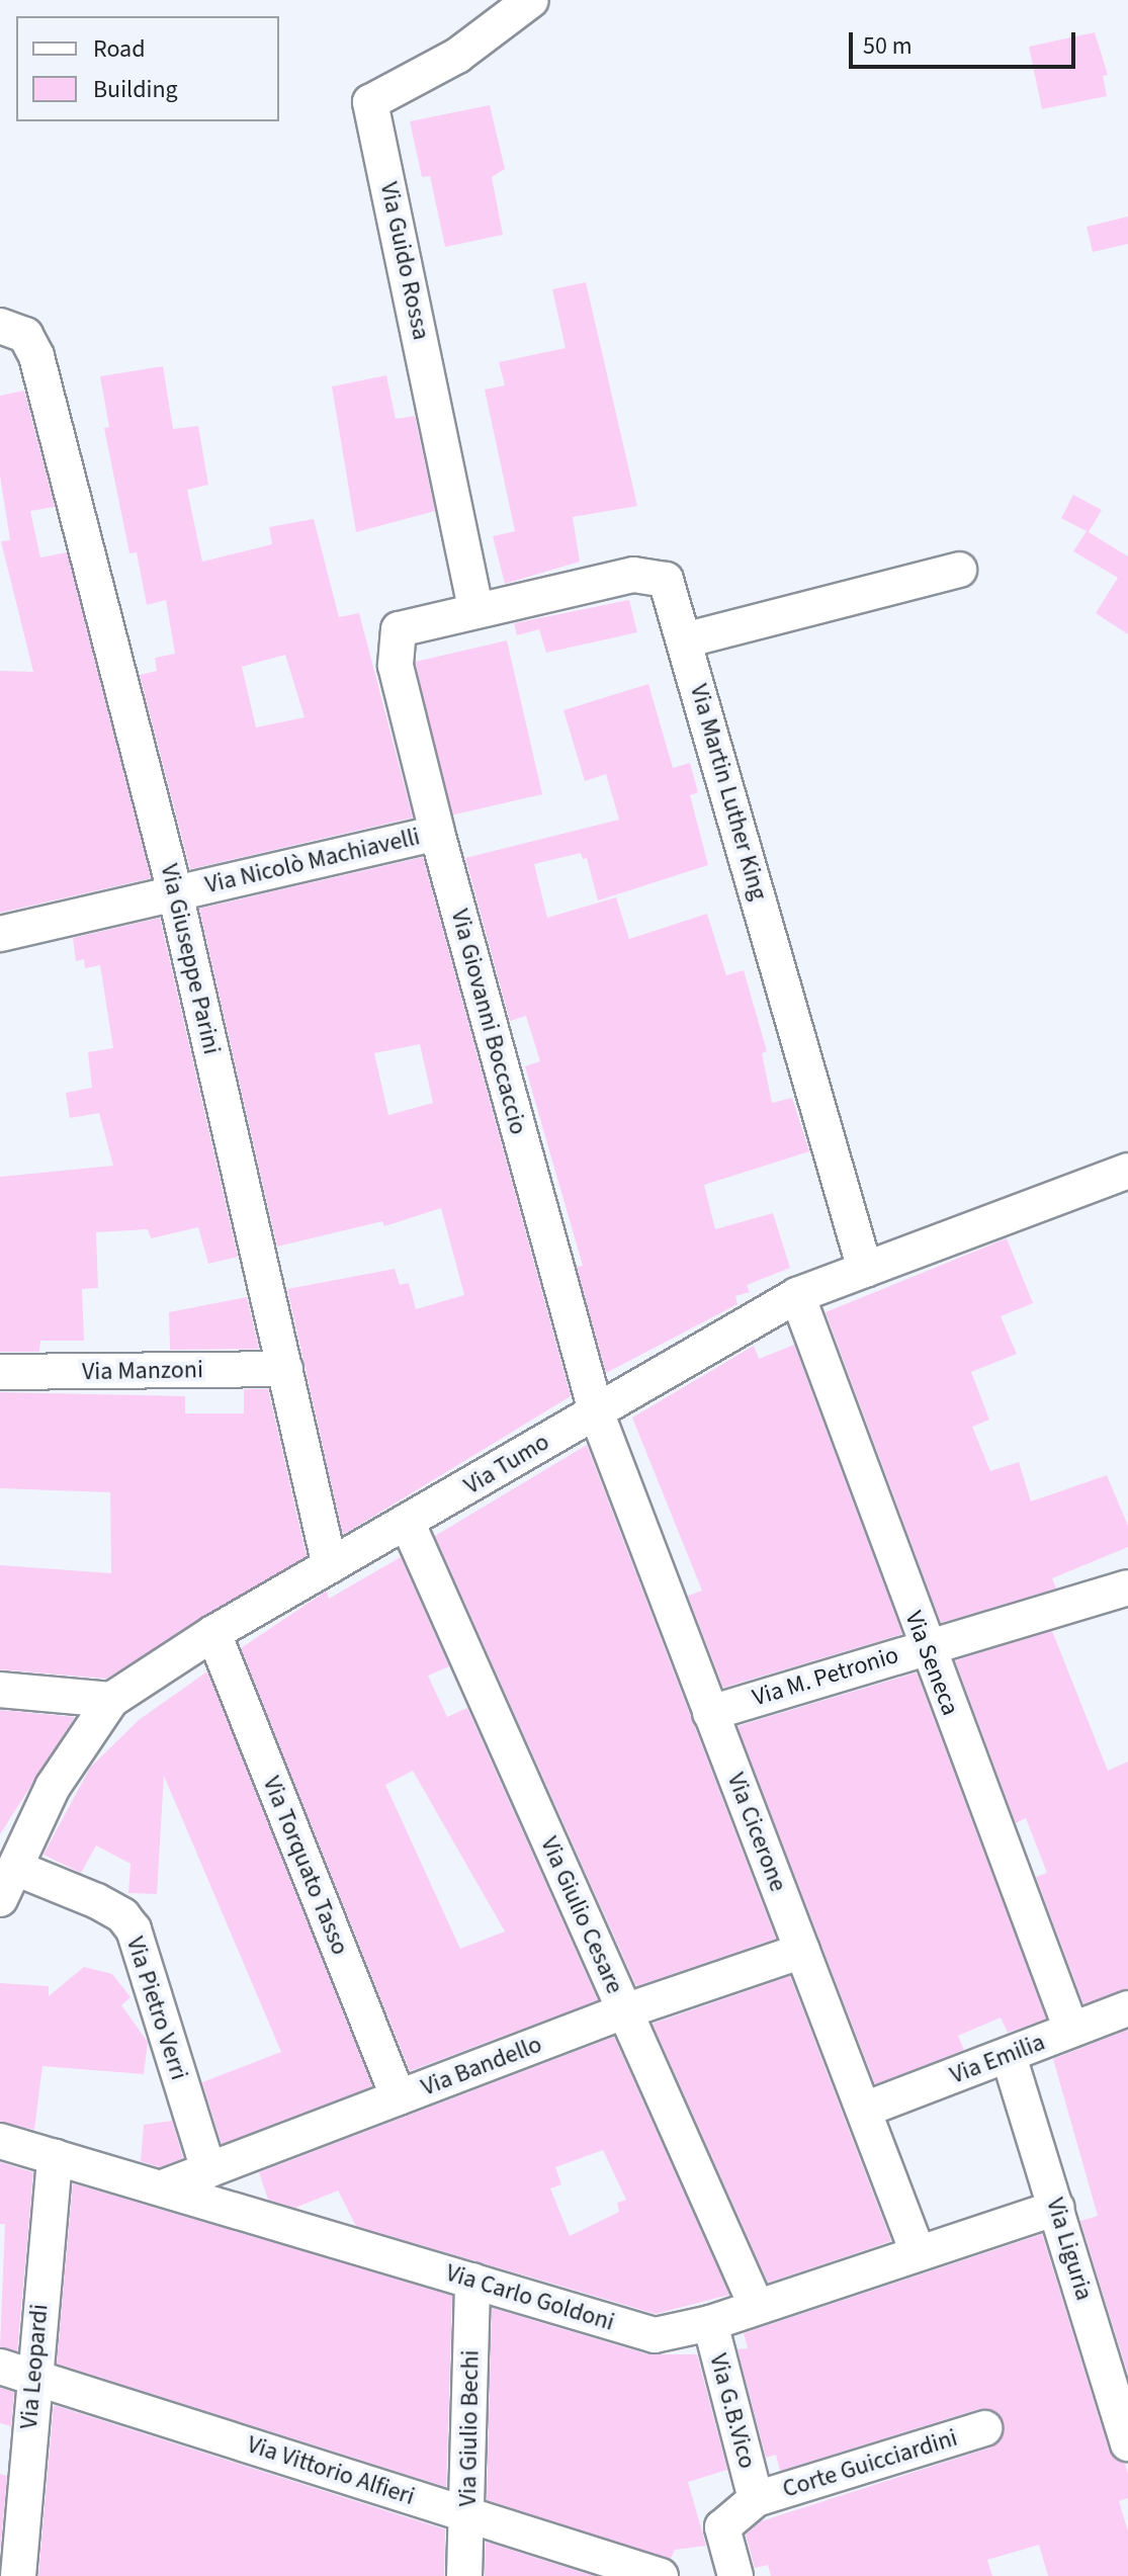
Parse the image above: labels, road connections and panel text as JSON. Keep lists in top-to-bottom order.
{
  "streets": {
    "street": [
      "Via Guido Rossa",
      "Via Martin Luther King",
      "Via Nicolò Machiavelli",
      "Via Giuseppe Parini",
      "Via Giovanni Boccaccio",
      "Via Manzoni",
      "Via Tumo",
      "Via Seneca",
      "Via M. Petronio",
      "Via Cicerone",
      "Via Torquato Tasso",
      "Via Giulio Cesare",
      "Via Pietro Verri",
      "Via Emilia",
      "Via Bandello",
      "Via Liguria",
      "Via Carlo Goldoni",
      "Via Leopardi",
      "Via G.B.Vico",
      "Via Giulio Bechi",
      "Corte Guicciardini",
      "Via Vittorio Alfieri"
    ]
  },
  "crossings": [
    ["Via Guido Rossa", "Via Martin Luther King"],
    ["Via Martin Luther King", "Via Giovanni Boccaccio"],
    ["Via Martin Luther King", "Via Tumo"],
    ["Via Nicolò Machiavelli", "Via Giuseppe Parini"],
    ["Via Nicolò Machiavelli", "Via Giovanni Boccaccio"],
    ["Via Giuseppe Parini", "Via Manzoni"],
    ["Via Giuseppe Parini", "Via Tumo"],
    ["Via Giovanni Boccaccio", "Via Tumo"],
    ["Via Giovanni Boccaccio", "Via Cicerone"],
    ["Via Tumo", "Via Seneca"],
    ["Via Tumo", "Via Cicerone"],
    ["Via Tumo", "Via Torquato Tasso"],
    ["Via Tumo", "Via Giulio Cesare"],
    ["Via Tumo", "Via Pietro Verri"],
    ["Via Seneca", "Via M. Petronio"],
    ["Via Seneca", "Via Emilia"],
    ["Via M. Petronio", "Via Cicerone"],
    ["Via Cicerone", "Via Emilia"],
    ["Via Cicerone", "Via Bandello"],
    ["Via Cicerone", "Via Carlo Goldoni"],
    ["Via Torquato Tasso", "Via Bandello"],
    ["Via Giulio Cesare", "Via Bandello"],
    ["Via Giulio Cesare", "Via Carlo Goldoni"],
    ["Via Pietro Verri", "Via Bandello"],
    ["Via Emilia", "Via Liguria"],
    ["Via Bandello", "Via Carlo Goldoni"],
    ["Via Liguria", "Via Carlo Goldoni"],
    ["Via Carlo Goldoni", "Via Leopardi"],
    ["Via Carlo Goldoni", "Via G.B.Vico"],
    ["Via Carlo Goldoni", "Via Giulio Bechi"],
    ["Via Leopardi", "Via Vittorio Alfieri"],
    ["Via G.B.Vico", "Corte Guicciardini"],
    ["Via Giulio Bechi", "Via Vittorio Alfieri"]
  ],
  "legend": ["Road", "Building"],
  "scale_bar": "50 m"
}
